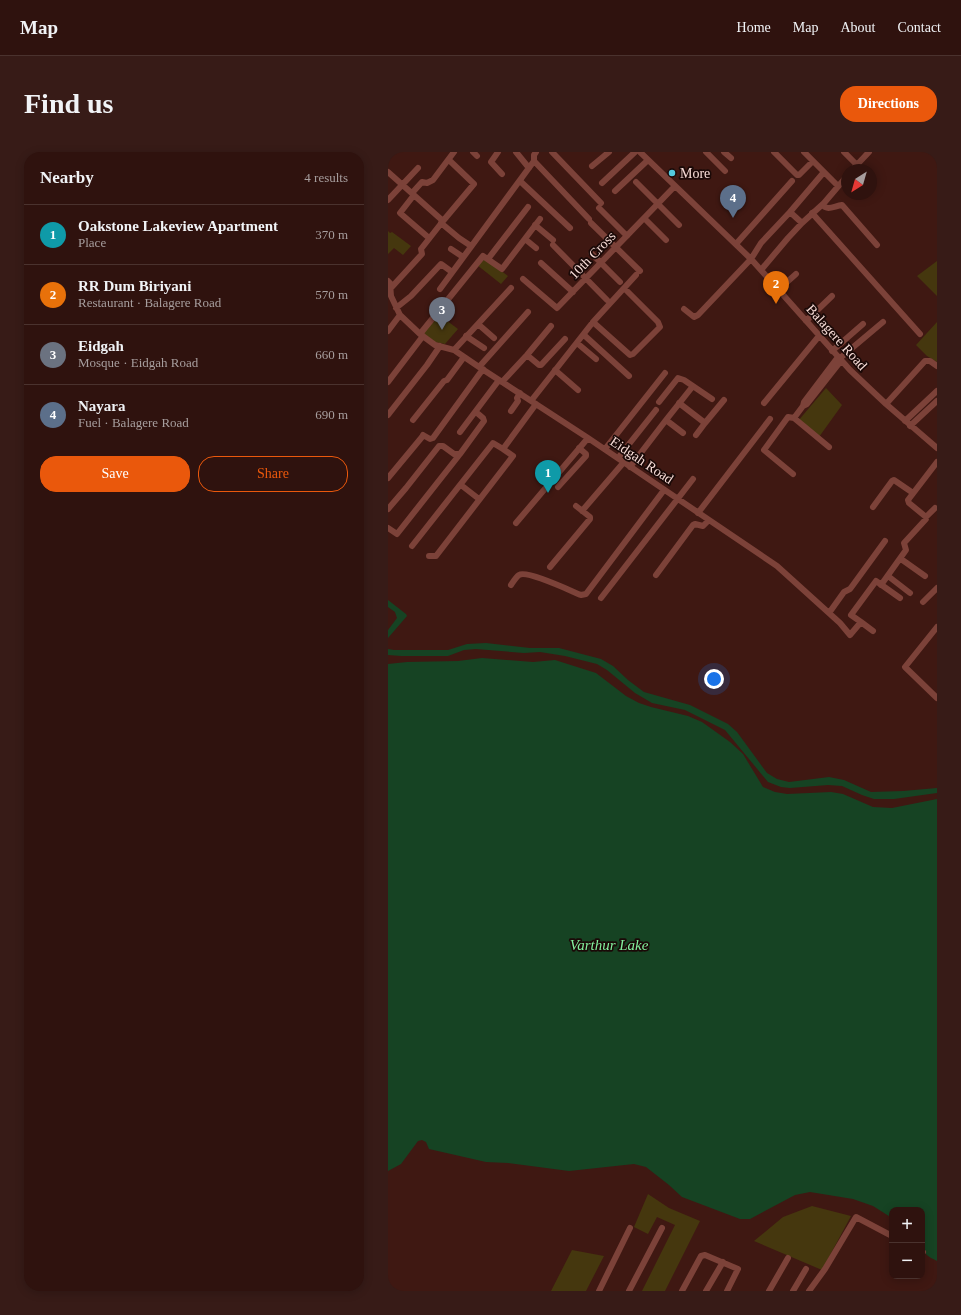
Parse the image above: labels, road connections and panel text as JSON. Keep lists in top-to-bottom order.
{
  "streets": {
    "street": ["10th Cross", "Balagere Road", "Eidgah Road"]
  },
  "crossings": [
    ["10th Cross", "Balagere Road"]
  ],
  "water": ["Varthur Lake"],
  "places": ["More"],
  "north": "bottom left",
  "page": {
    "header": "Map",
    "nav": [
      "Home",
      "Map",
      "About",
      "Contact"
    ],
    "buttons": [
      "Directions",
      ["Save", "Share"]
    ],
    "title": "Find us",
    "heading": ["Nearby", "4 results"],
    "pins": [
      "4",
      "2",
      "3",
      "1"
    ],
    "list": [
      {
        "mark": "1",
        "name": "Oakstone Lakeview Apartment",
        "note": "Place",
        "value": "370 m"
      },
      {
        "mark": "2",
        "name": "RR Dum Biriyani",
        "note": "Restaurant · Balagere Road",
        "value": "570 m"
      },
      {
        "mark": "3",
        "name": "Eidgah",
        "note": "Mosque · Eidgah Road",
        "value": "660 m"
      },
      {
        "mark": "4",
        "name": "Nayara",
        "note": "Fuel · Balagere Road",
        "value": "690 m"
      }
    ],
    "map_buttons": ["+", "−"]
  }
}
